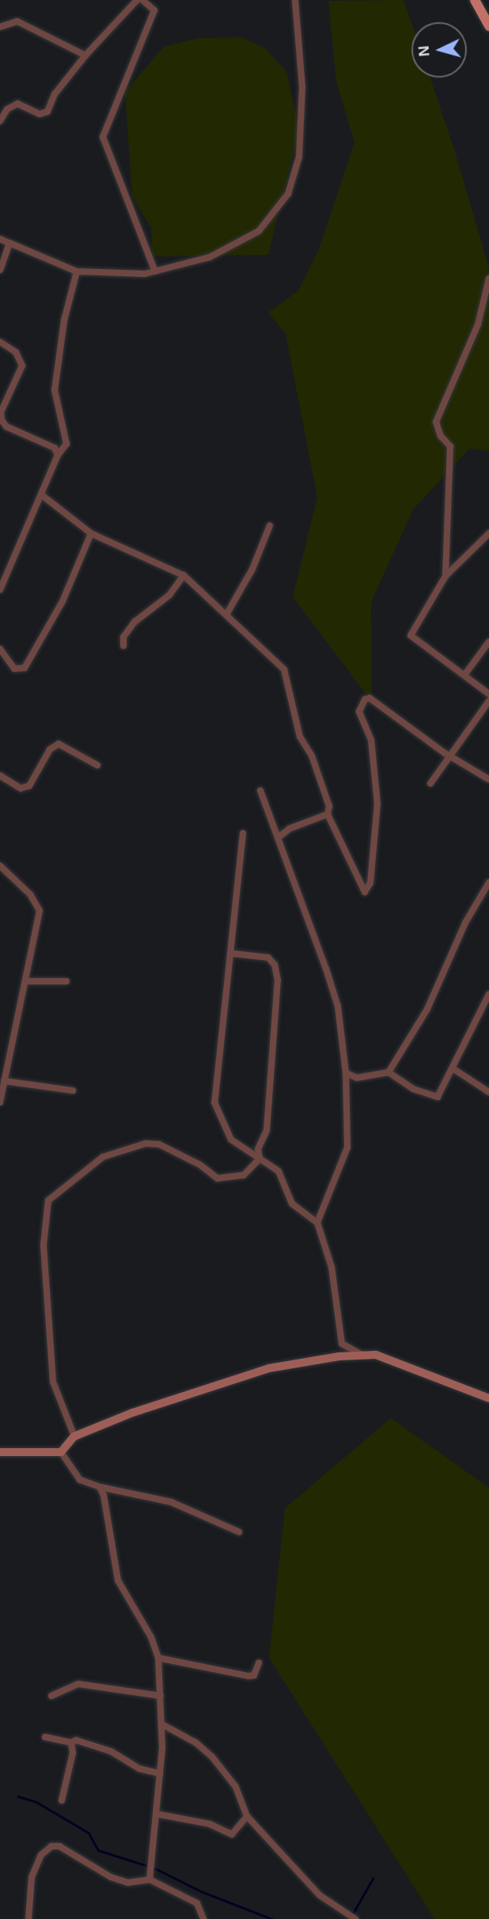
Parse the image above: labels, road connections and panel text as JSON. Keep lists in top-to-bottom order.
{
  "north": "left"
}
